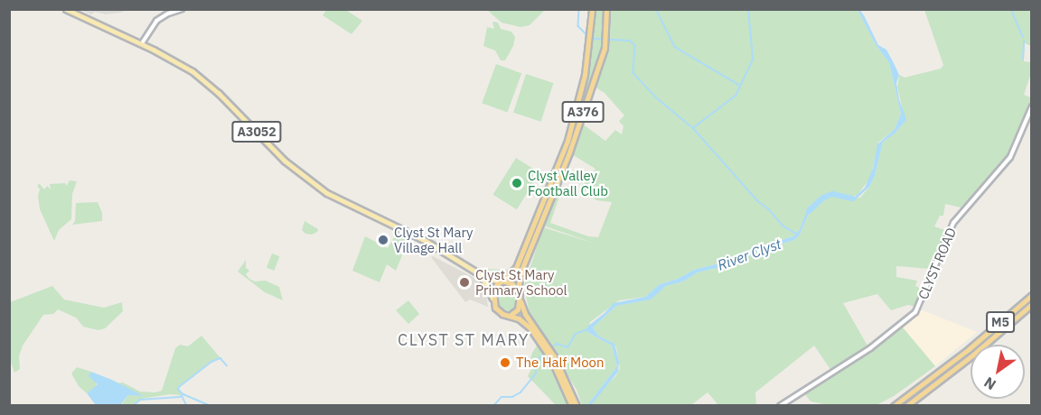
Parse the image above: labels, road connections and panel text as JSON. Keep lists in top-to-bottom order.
{
  "streets": {
    "highway": ["A376", "M5"],
    "main road": ["A3052"],
    "street": ["CLYST ROAD"]
  },
  "crossings": [
    ["A376", "A3052"]
  ],
  "districts": ["CLYST ST MARY"],
  "water": ["River Clyst"],
  "places": [
    "Clyst Valley Football Club",
    "Clyst St Mary Village Hall",
    "Clyst St Mary Primary School",
    "The Half Moon"
  ],
  "north": "bottom left"
}
